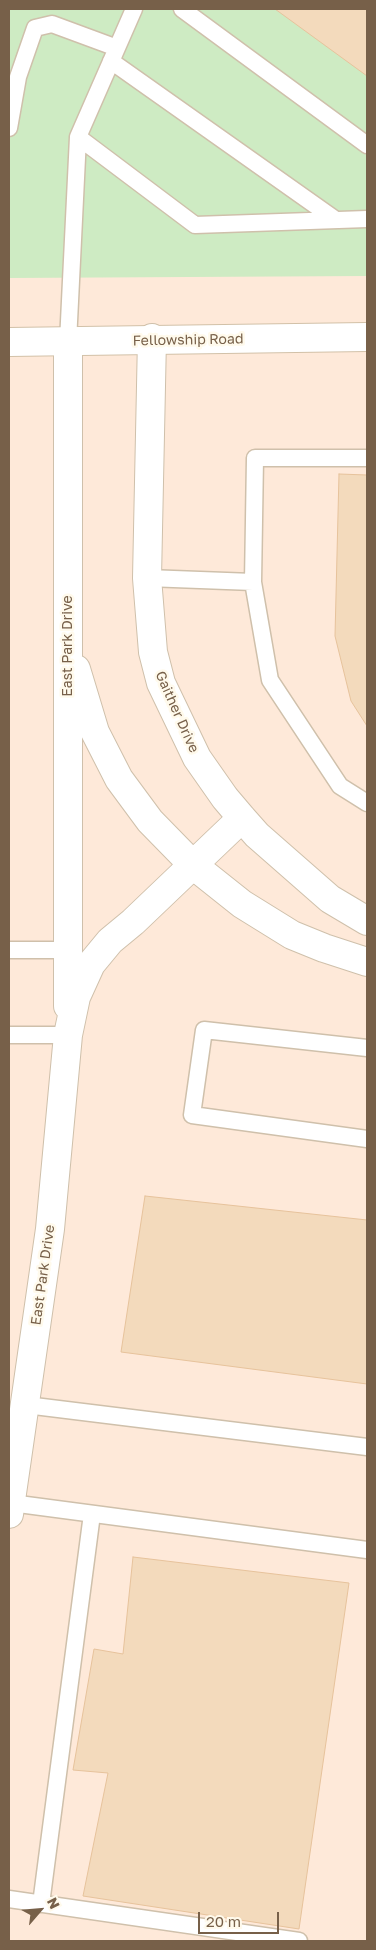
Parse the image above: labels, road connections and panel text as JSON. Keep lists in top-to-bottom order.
{
  "streets": {
    "street": ["Fellowship Road", "East Park Drive", "Gaither Drive"]
  },
  "crossings": [
    ["Fellowship Road", "East Park Drive"],
    ["Fellowship Road", "Gaither Drive"],
    ["East Park Drive", "Gaither Drive"]
  ],
  "scale_bar": "20 m",
  "north": "top right"
}
